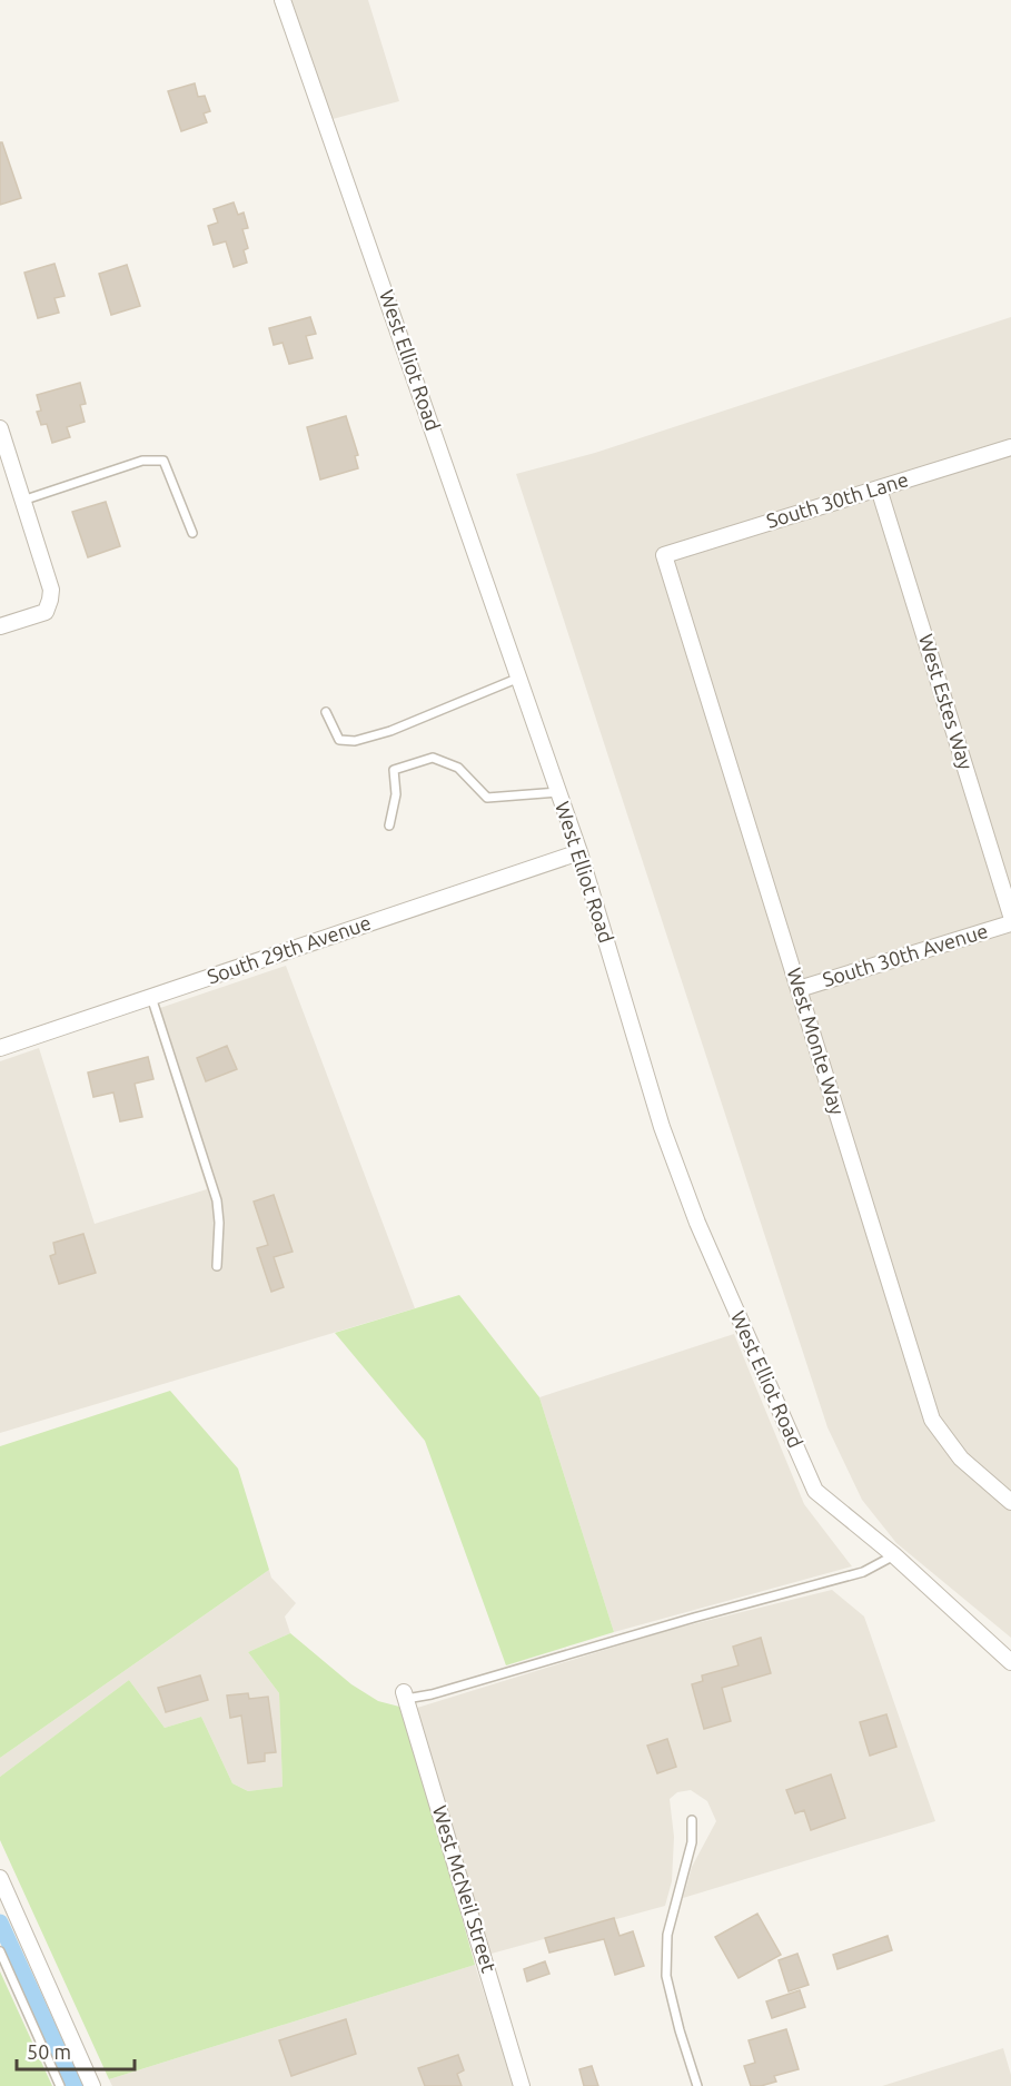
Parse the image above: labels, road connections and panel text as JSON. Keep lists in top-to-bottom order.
{
  "streets": {
    "street": [
      "West Elliot Road",
      "South 30th Lane",
      "West Estes Way",
      "South 29th Avenue",
      "South 30th Avenue",
      "West Monte Way",
      "West McNeil Street"
    ]
  },
  "crossings": [
    ["West Elliot Road", "South 29th Avenue"],
    ["South 30th Lane", "West Estes Way"],
    ["South 30th Lane", "West Monte Way"],
    ["South 30th Avenue", "West Monte Way"]
  ],
  "scale_bar": "50 m"
}
